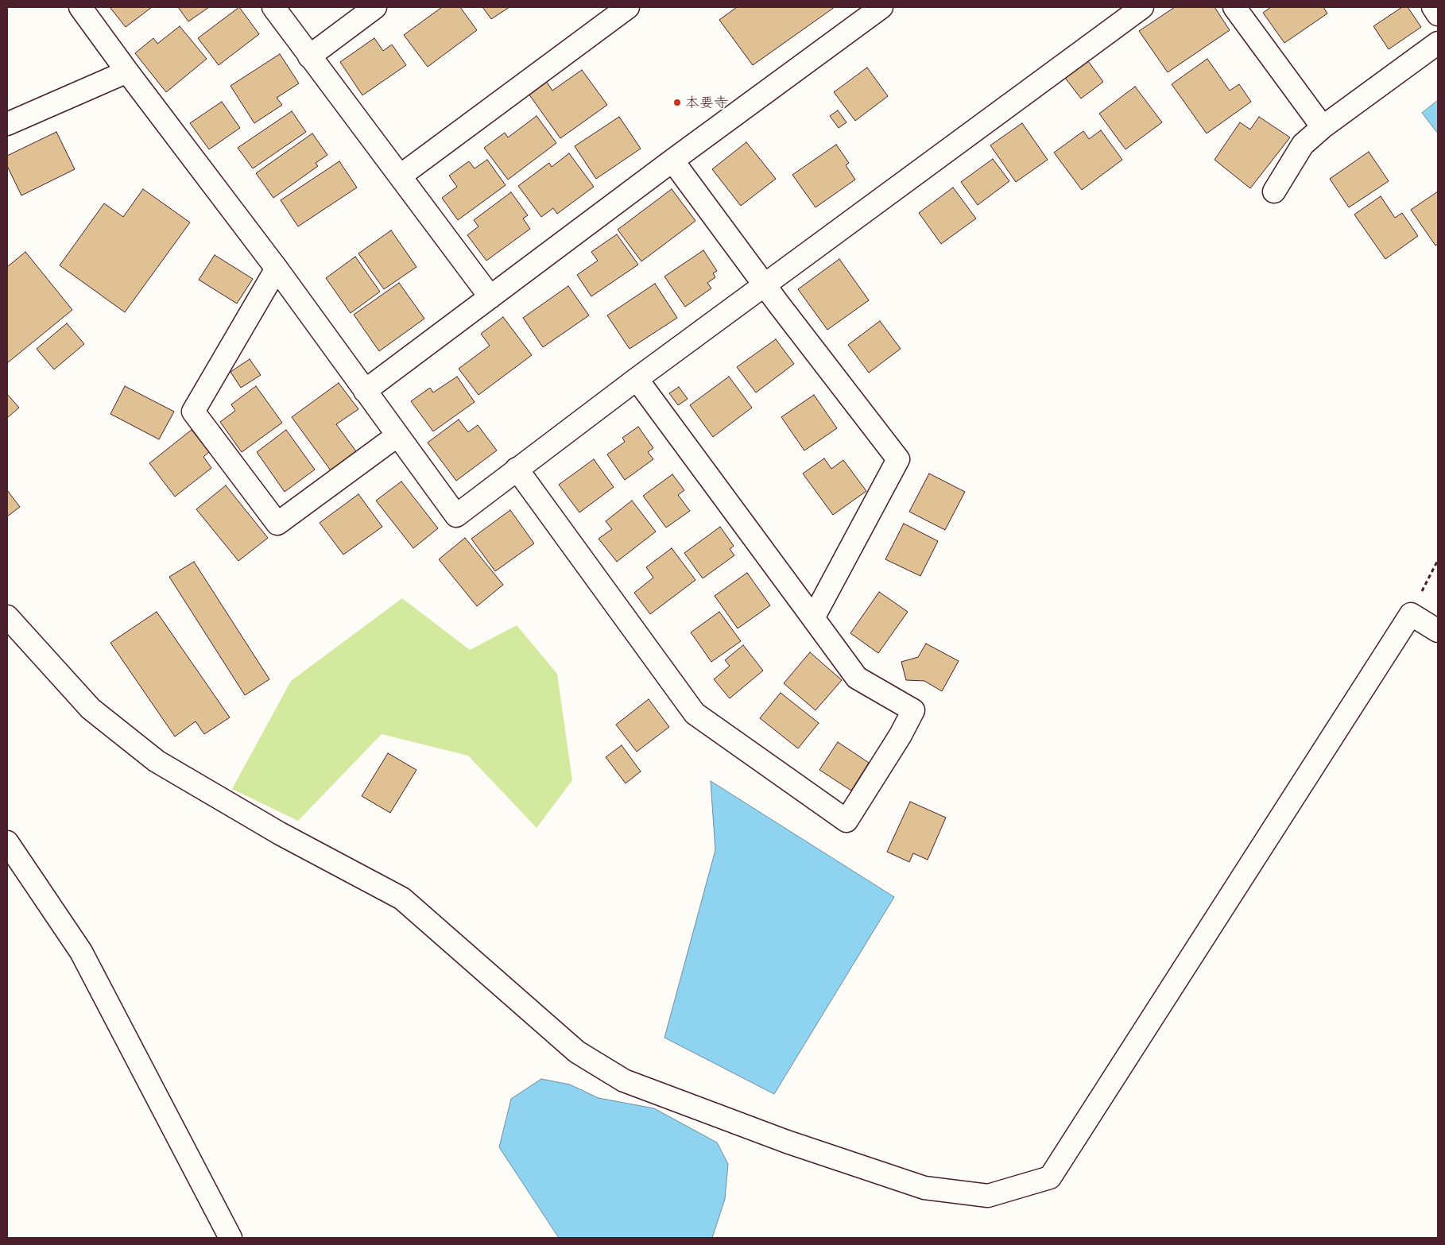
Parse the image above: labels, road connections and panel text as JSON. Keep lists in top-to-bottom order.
{
  "places": ["本要寺"]
}
